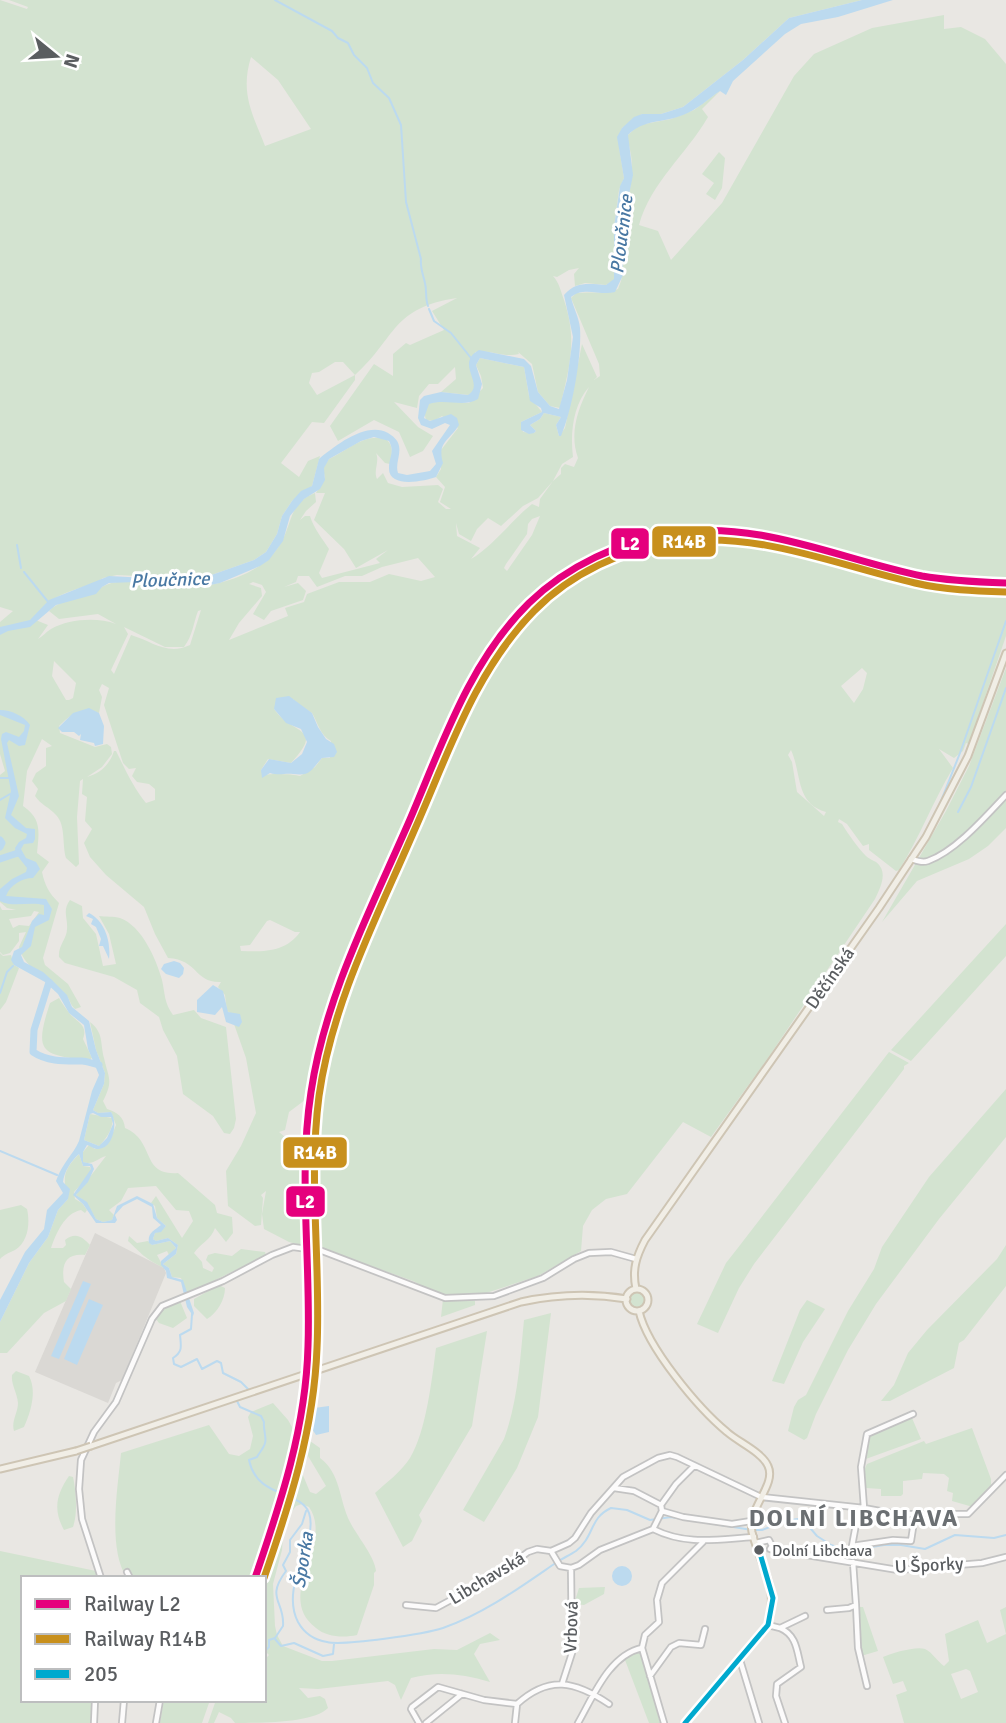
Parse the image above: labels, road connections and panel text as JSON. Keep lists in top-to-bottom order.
{
  "streets": {
    "main road": ["Děčínská"],
    "street": ["U Šporky", "Libchavská", "Vrbová"]
  },
  "districts": ["DOLNÍ LIBCHAVA"],
  "water": ["Ploučnice", "Šporka"],
  "places": ["Dolní Libchava"],
  "lines": ["rail line L2", "rail line R14B", "transit line 205"],
  "legend": ["Railway L2", "Railway R14B", "205"],
  "north": "right"
}
